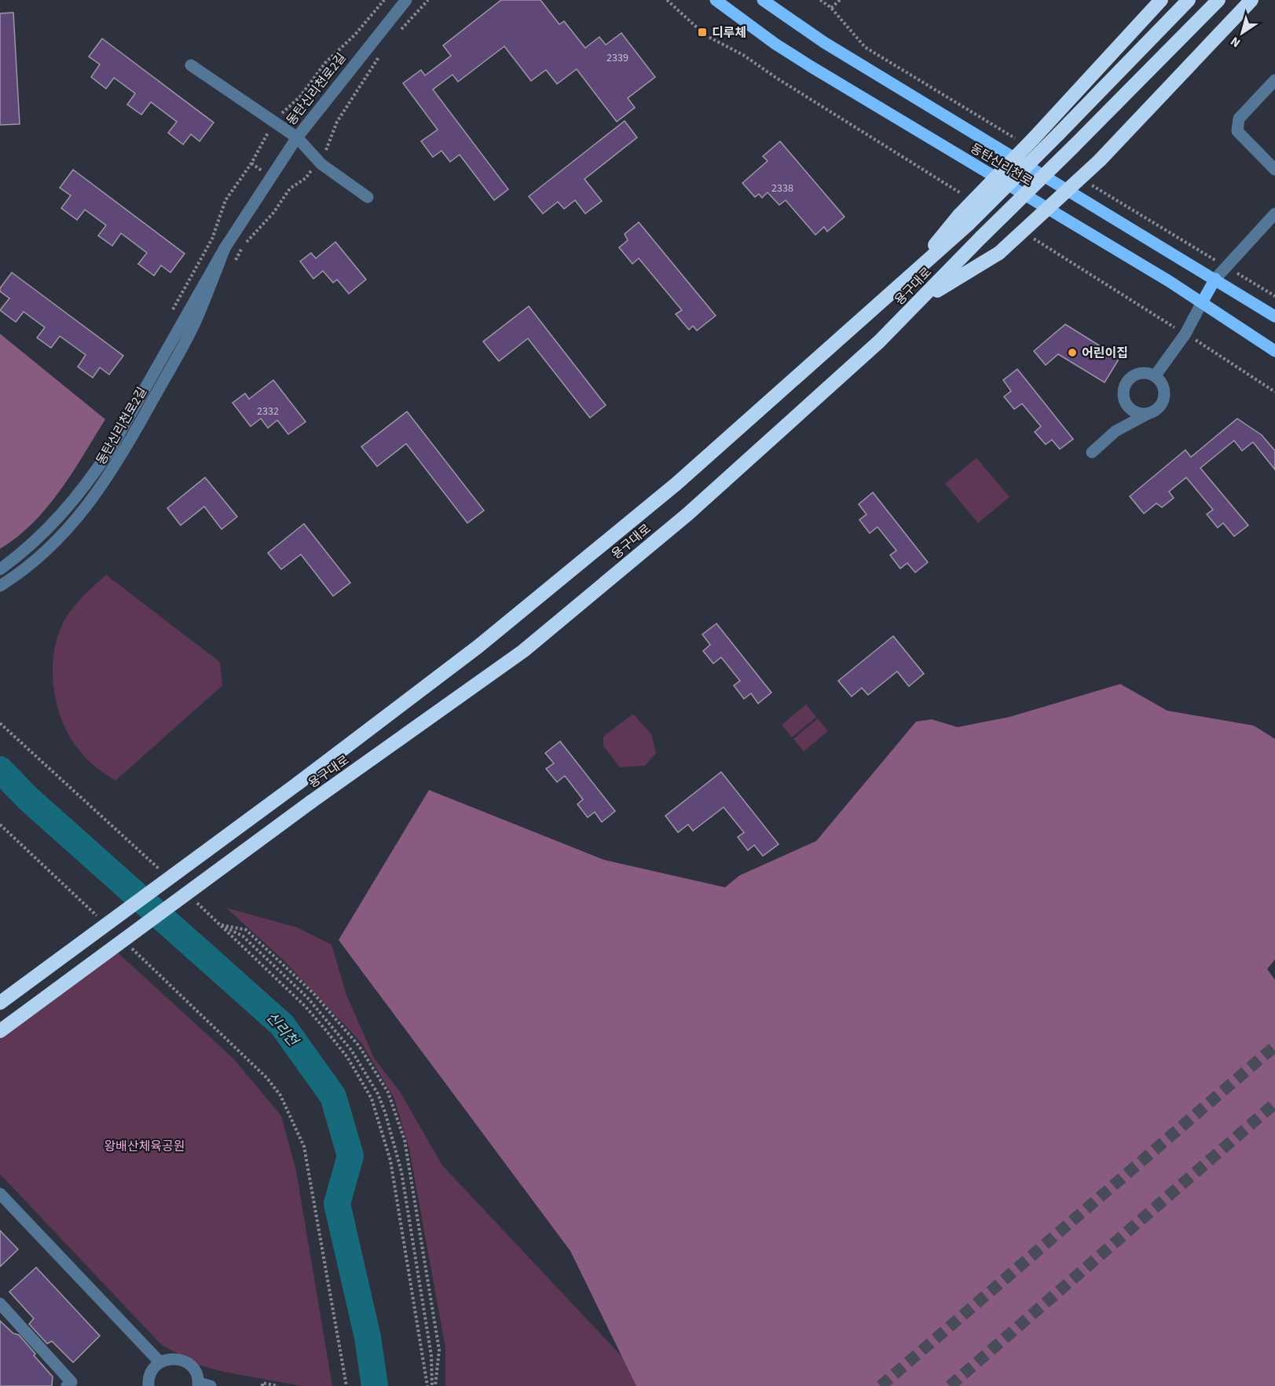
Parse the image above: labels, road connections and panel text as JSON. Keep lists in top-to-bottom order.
{
  "streets": {
    "highway": ["용구대로"],
    "main road": ["동탄신리천로"],
    "street": ["동탄신리천로2길"]
  },
  "water": ["신리천"],
  "parks": ["왕배산체육공원"],
  "places": {
    "transit": ["디루체"],
    "other": ["어린이집"]
  },
  "house_numbers": ["2339", "2338", "2332"],
  "north": "bottom left"
}
